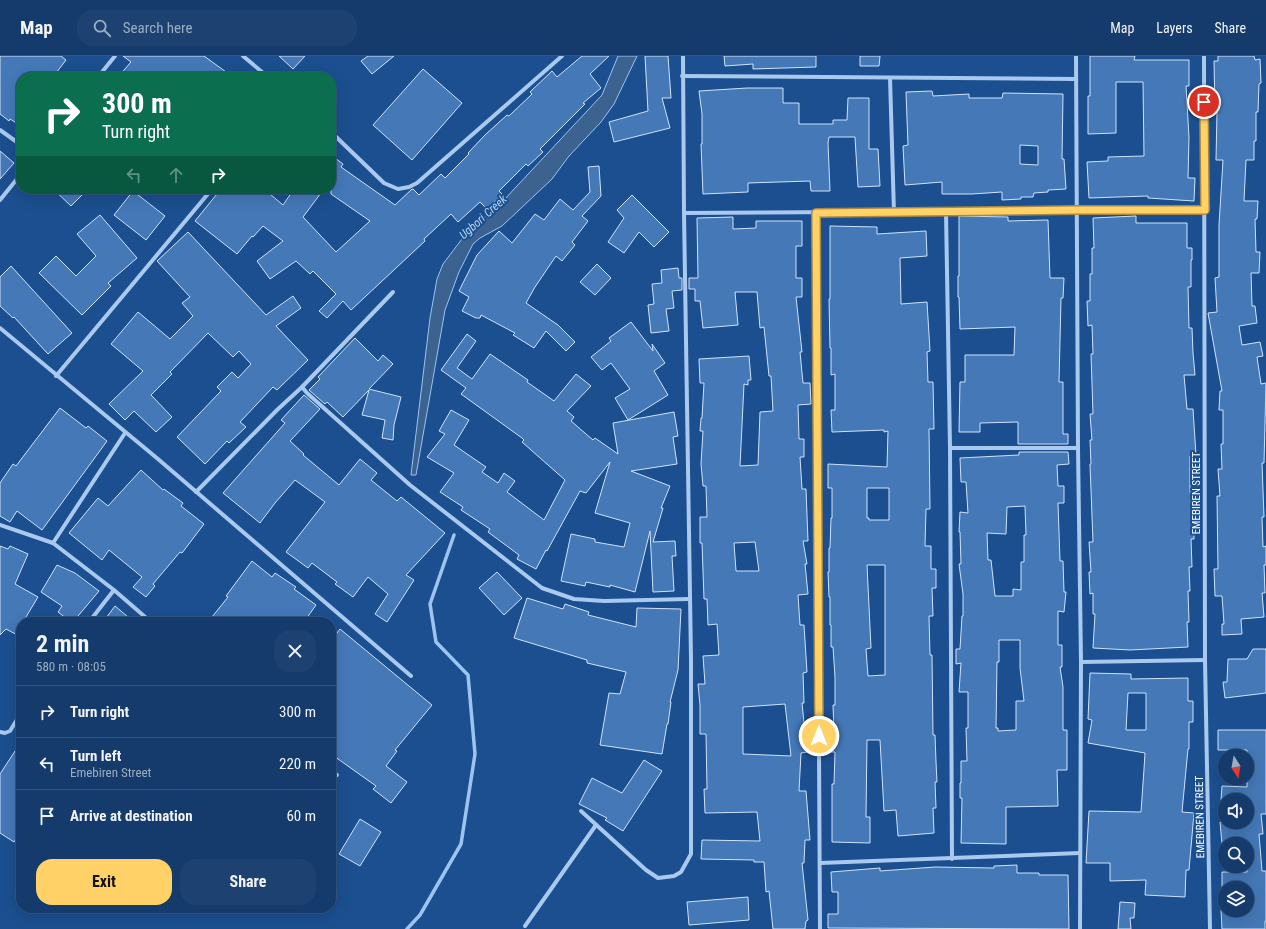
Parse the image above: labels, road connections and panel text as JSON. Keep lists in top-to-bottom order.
{
  "streets": {
    "street": ["EMEBIREN STREET"]
  },
  "water": ["Ugbori Creek"],
  "north": "bottom",
  "page": {
    "header": "Map",
    "search": "Search here",
    "nav": ["Map", "Layers", "Share"],
    "turn": ["300 m", "Turn right"],
    "heading": ["2 min", "580 m · 08:05"],
    "list": [
      {
        "name": "Turn right",
        "value": "300 m"
      },
      {
        "name": "Turn left",
        "note": "Emebiren Street",
        "value": "220 m"
      },
      {
        "name": "Arrive at destination",
        "value": "60 m"
      }
    ],
    "buttons": ["Exit", "Share"]
  }
}
